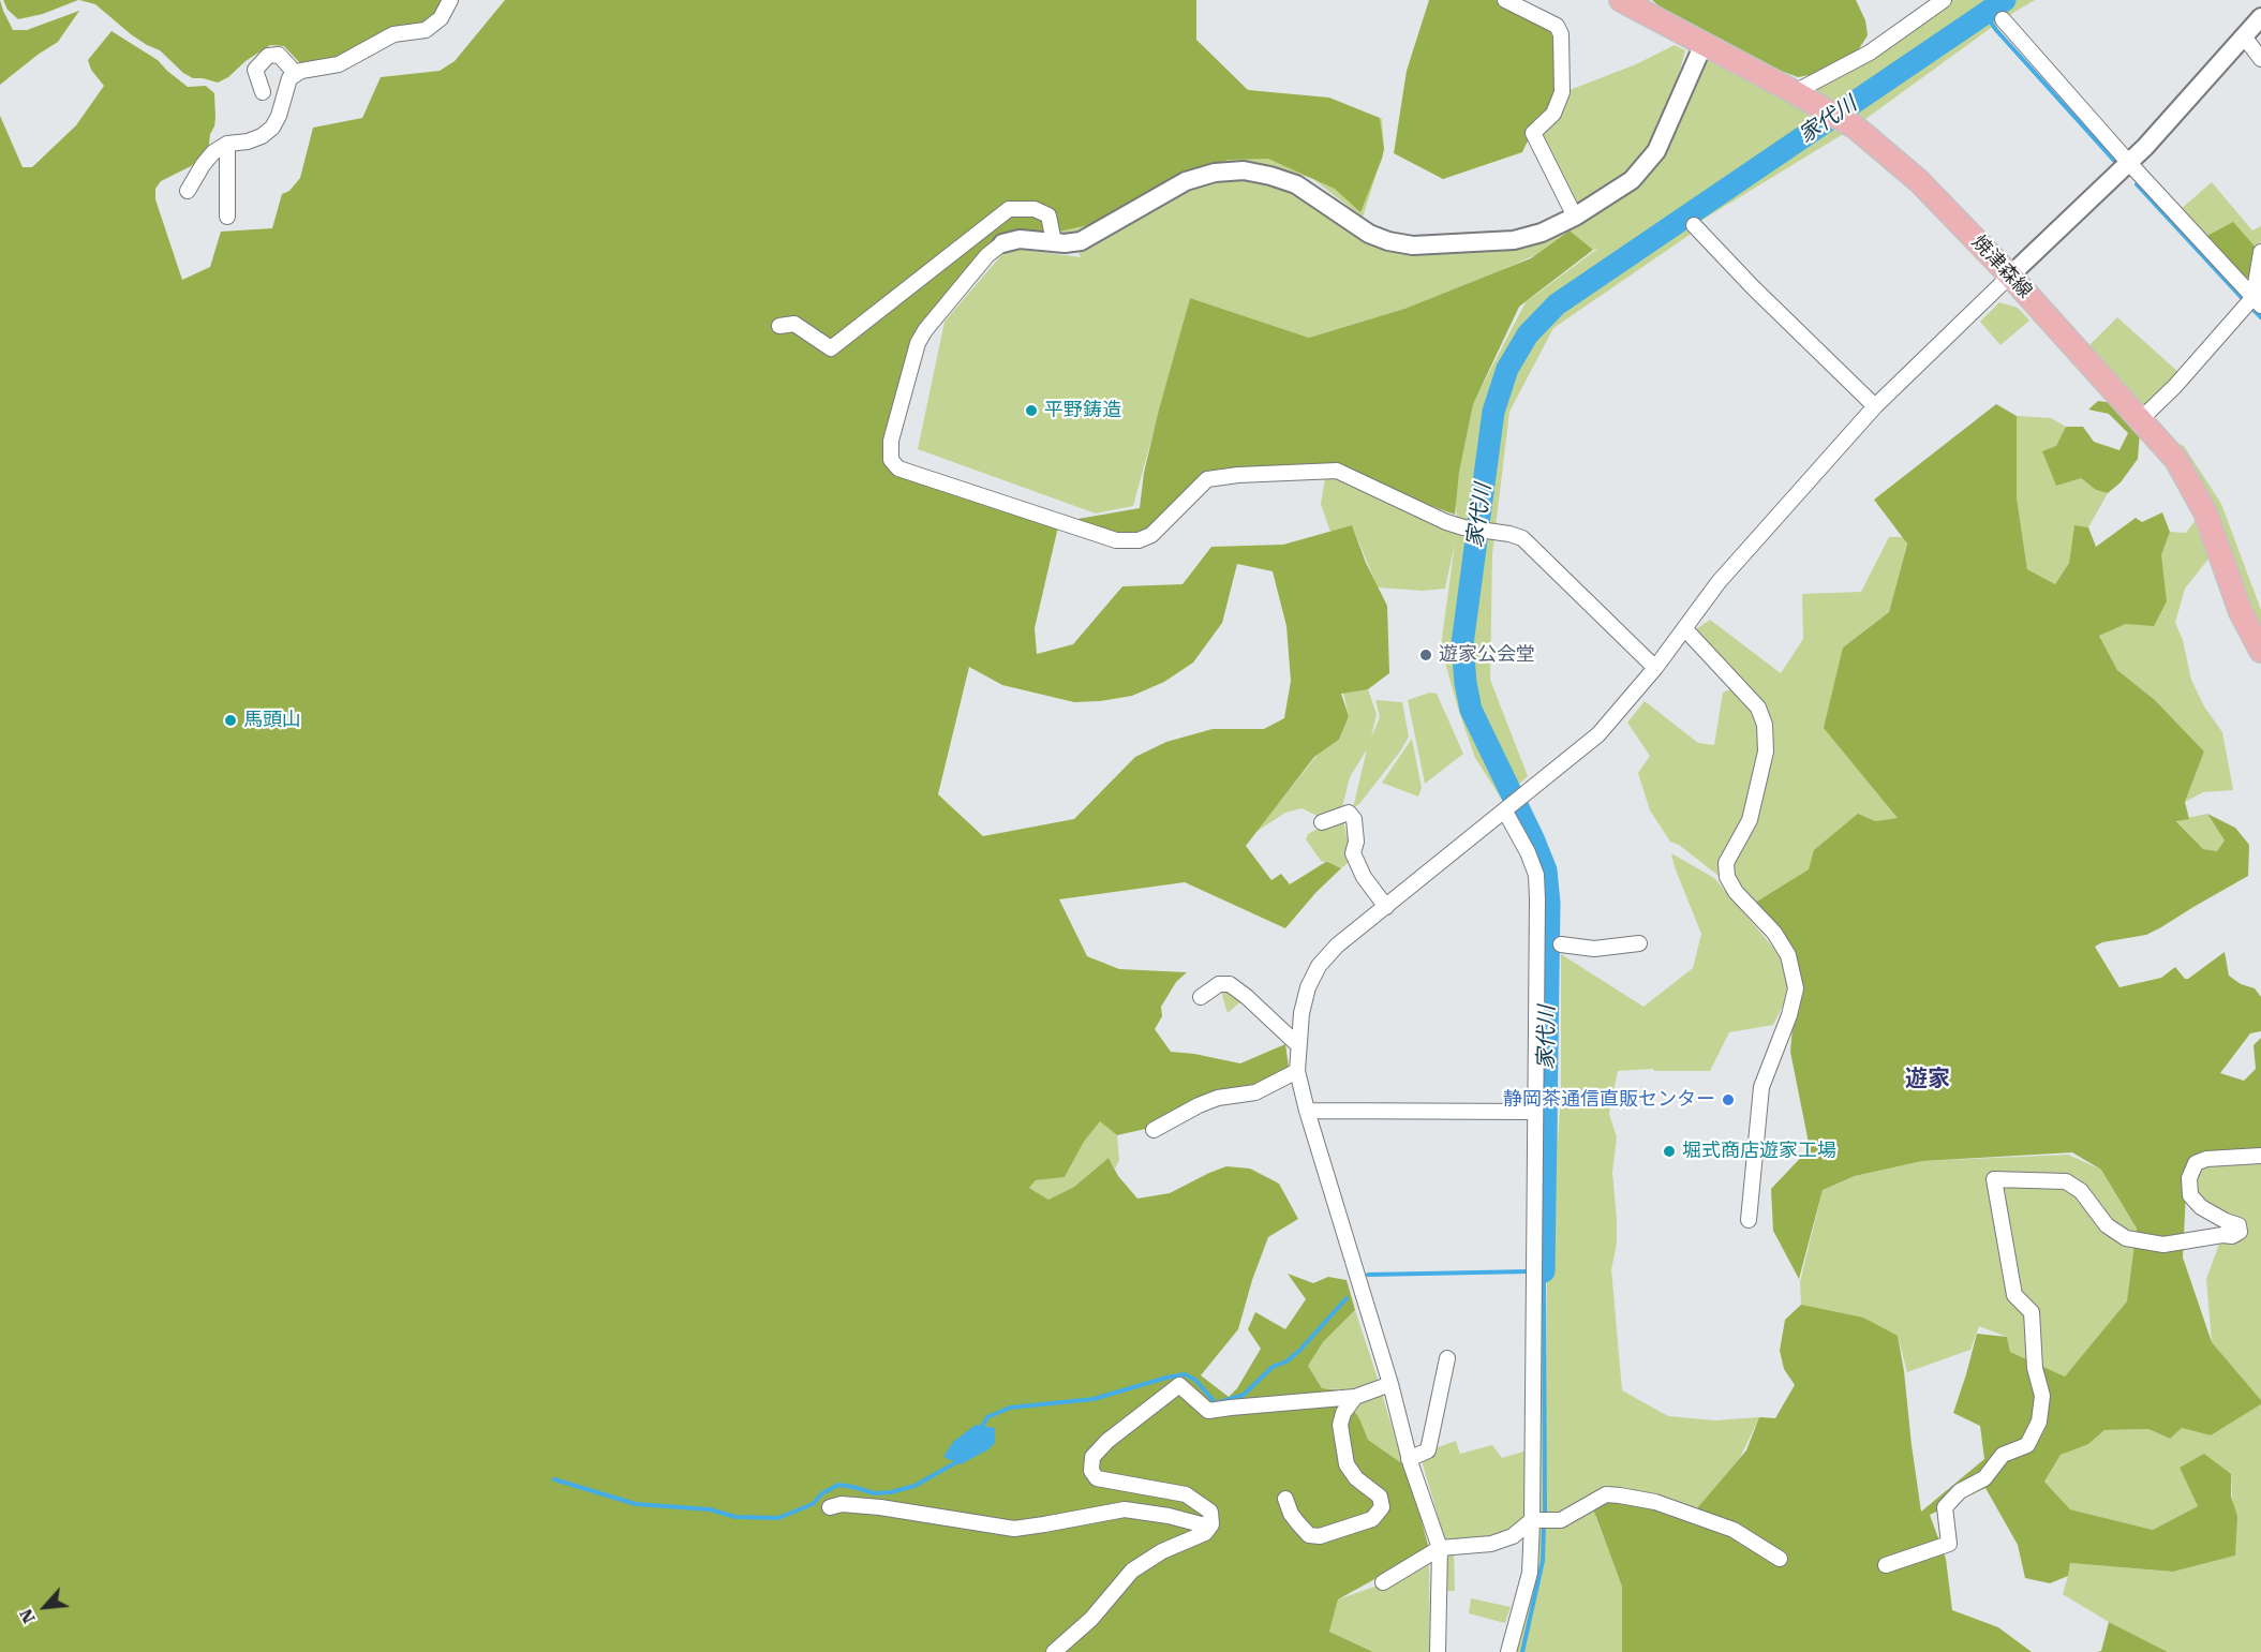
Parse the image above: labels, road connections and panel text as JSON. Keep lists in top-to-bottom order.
{
  "streets": {
    "main road": ["焼津森線"]
  },
  "districts": ["遊家"],
  "water": ["家代川"],
  "places": [
    "平野鋳造",
    "遊家公会堂",
    "馬頭山",
    "静岡茶通信直販センター",
    "堀式商店遊家工場"
  ],
  "north": "bottom left"
}
